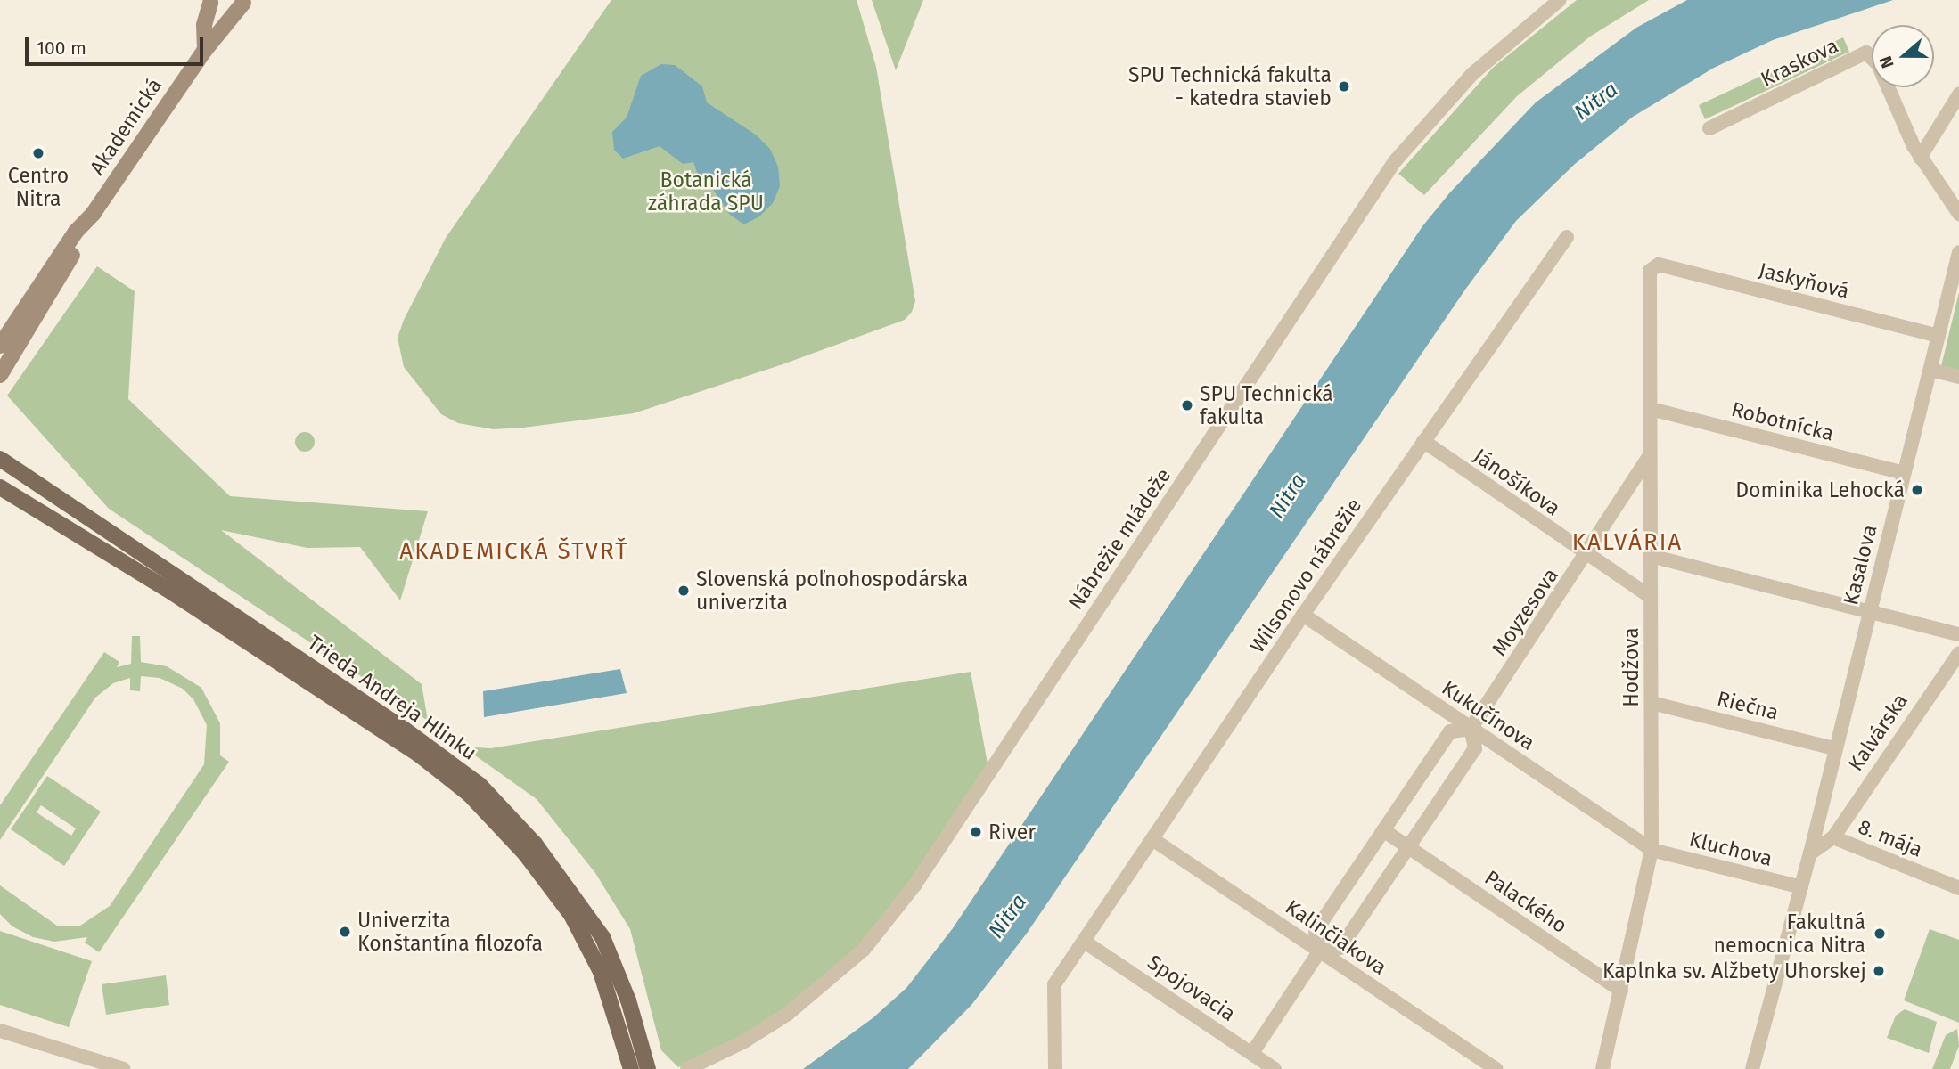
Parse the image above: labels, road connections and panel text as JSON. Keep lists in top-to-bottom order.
{
  "streets": {
    "main road": ["Trieda Andreja Hlinku"],
    "street": [
      "Kraskova",
      "Akademická",
      "Jaskyňová",
      "Robotnícka",
      "Jánošíkova",
      "Nábrežie mládeže",
      "Kasalova",
      "Wilsonovo nábrežie",
      "Moyzesova",
      "Hodžova",
      "Riečna",
      "Kukučínova",
      "Kalvárska",
      "8. mája",
      "Kluchova",
      "Palackého",
      "Kalinčiakova",
      "Spojovacia"
    ]
  },
  "crossings": [
    ["Jaskyňová", "Kasalova"],
    ["Jaskyňová", "Hodžova"],
    ["Robotnícka", "Kasalova"],
    ["Robotnícka", "Hodžova"],
    ["Jánošíkova", "Wilsonovo nábrežie"],
    ["Jánošíkova", "Moyzesova"],
    ["Jánošíkova", "Hodžova"],
    ["Kasalova", "Riečna"],
    ["Kasalova", "8. mája"],
    ["Kasalova", "Kluchova"],
    ["Wilsonovo nábrežie", "Kukučínova"],
    ["Wilsonovo nábrežie", "Kalinčiakova"],
    ["Wilsonovo nábrežie", "Spojovacia"],
    ["Moyzesova", "Hodžova"],
    ["Moyzesova", "Kukučínova"],
    ["Hodžova", "Riečna"],
    ["Hodžova", "Kukučínova"],
    ["Hodžova", "Kluchova"],
    ["Hodžova", "Palackého"],
    ["Kukučínova", "Kluchova"],
    ["Kalvárska", "8. mája"]
  ],
  "districts": ["KALVÁRIA", "AKADEMICKÁ ŠTVRŤ"],
  "water": ["Nitra"],
  "parks": ["Botanická záhrada SPU"],
  "places": [
    "SPU Technická fakulta - katedra stavieb",
    "Centro Nitra",
    "SPU Technická fakulta",
    "Dominika Lehocká",
    "Slovenská poľnohospodárska univerzita",
    "River",
    "Univerzita Konštantína filozofa",
    "Fakultná nemocnica Nitra",
    "Kaplnka sv. Alžbety Uhorskej"
  ],
  "scale_bar": "100 m",
  "north": "left"
}
